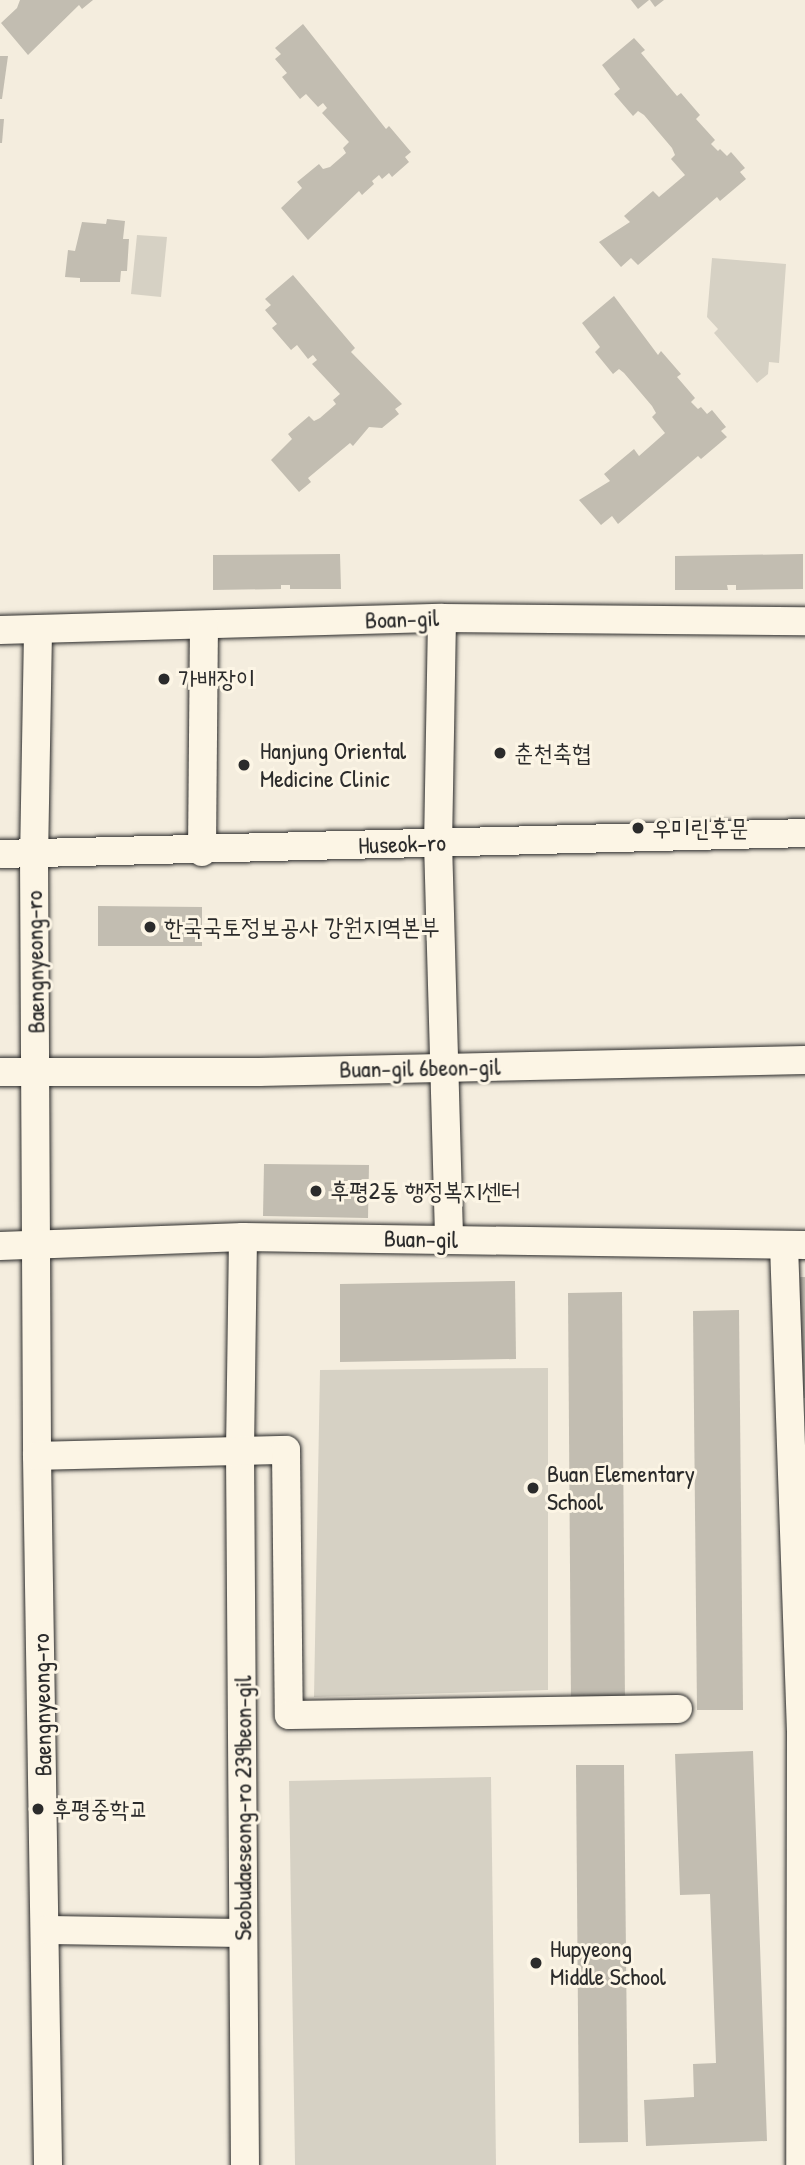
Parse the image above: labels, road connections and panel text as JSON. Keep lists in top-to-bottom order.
{
  "streets": {
    "street": [
      "Boan-gil",
      "Huseok-ro",
      "Baengnyeong-ro",
      "Buan-gil 6beon-gil",
      "Buan-gil",
      "Seobudaeseong-ro 239beon-gil"
    ]
  },
  "crossings": [
    ["Boan-gil", "Baengnyeong-ro"],
    ["Huseok-ro", "Baengnyeong-ro"],
    ["Baengnyeong-ro", "Buan-gil 6beon-gil"],
    ["Baengnyeong-ro", "Buan-gil"],
    ["Buan-gil", "Seobudaeseong-ro 239beon-gil"]
  ],
  "places": [
    "가배장이",
    "춘천축협",
    "Hanjung Oriental Medicine Clinic",
    "우미린후문",
    "한국국토정보공사 강원지역본부",
    "후평2동 행정복지센터",
    "Buan Elementary School",
    "후평중학교",
    "Hupyeong Middle School"
  ]
}
